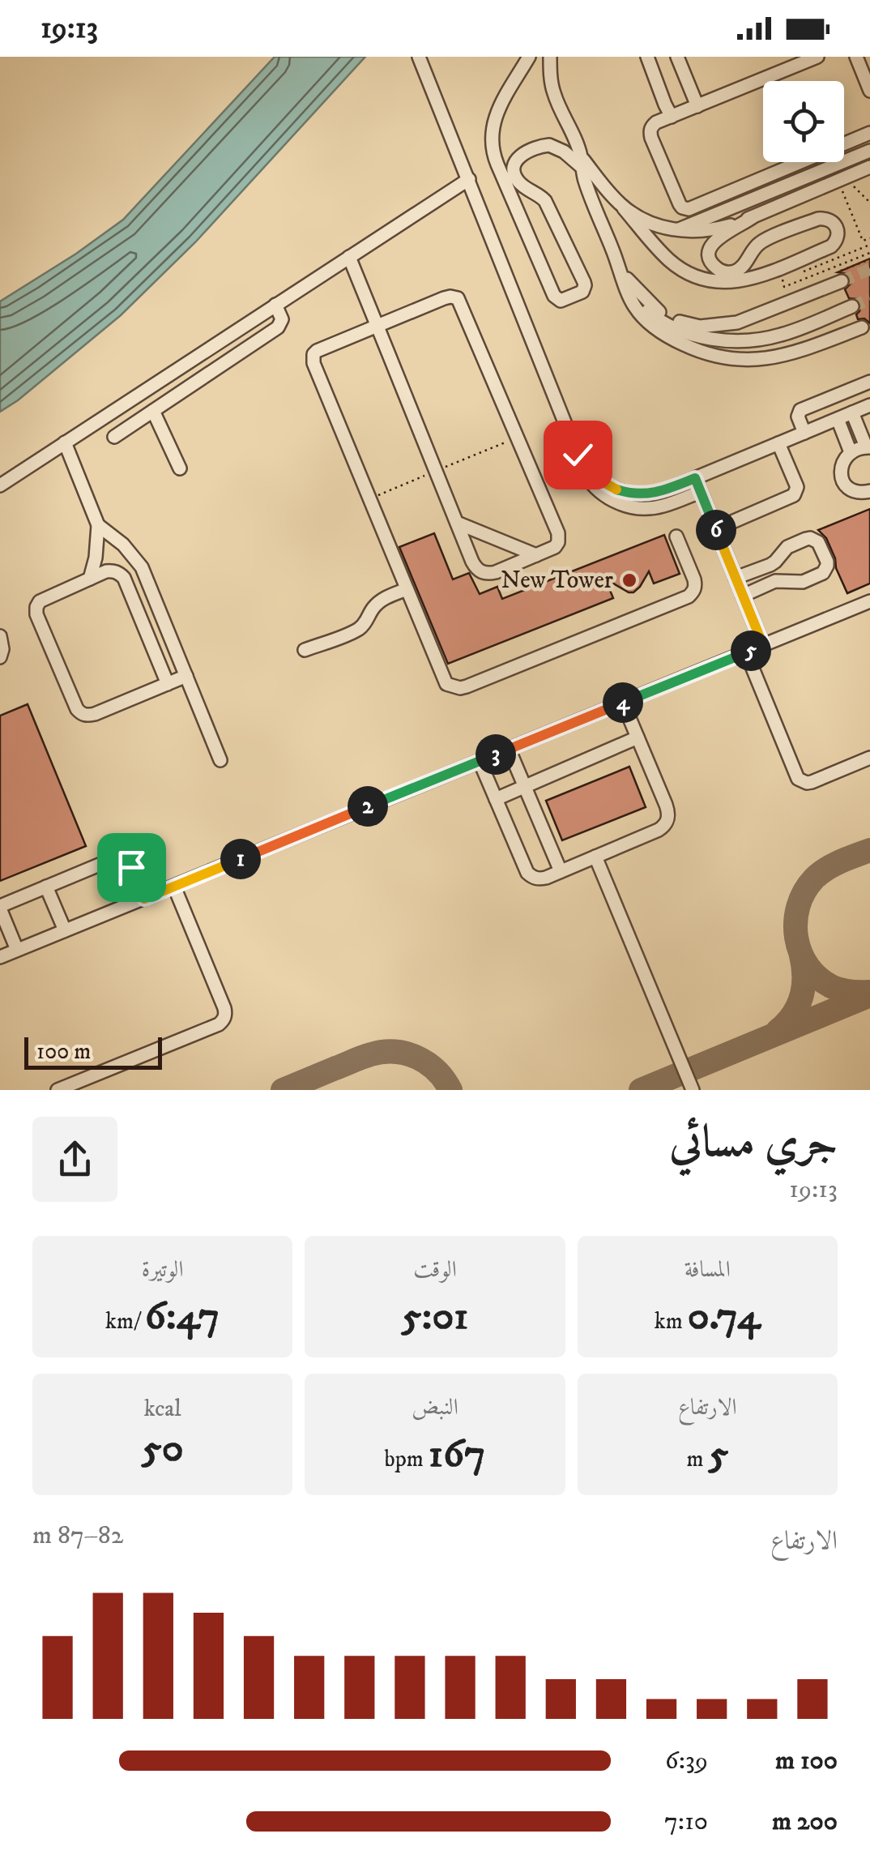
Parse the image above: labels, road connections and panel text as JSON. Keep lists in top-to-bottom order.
{
  "places": ["New Tower"],
  "scale_bar": "100 m",
  "page": {
    "status": "19:13",
    "pins": [
      "6",
      "5",
      "4",
      "3",
      "2",
      "1"
    ],
    "scale": "100 m",
    "heading": ["جري مسائي", "19:13"],
    "stats": [
      ["المسافة", "0.74 km"],
      ["الوقت", "5:01"],
      ["الوتيرة", "6:47 /km"],
      ["الارتفاع", "5 m"],
      ["النبض", "167 bpm"],
      ["kcal", "50"]
    ],
    "chart": ["الارتفاع", "82–87 m"],
    "list": [
      {
        "name": "100 m",
        "note": "6:39"
      },
      {
        "name": "200 m",
        "note": "7:10"
      }
    ]
  }
}
